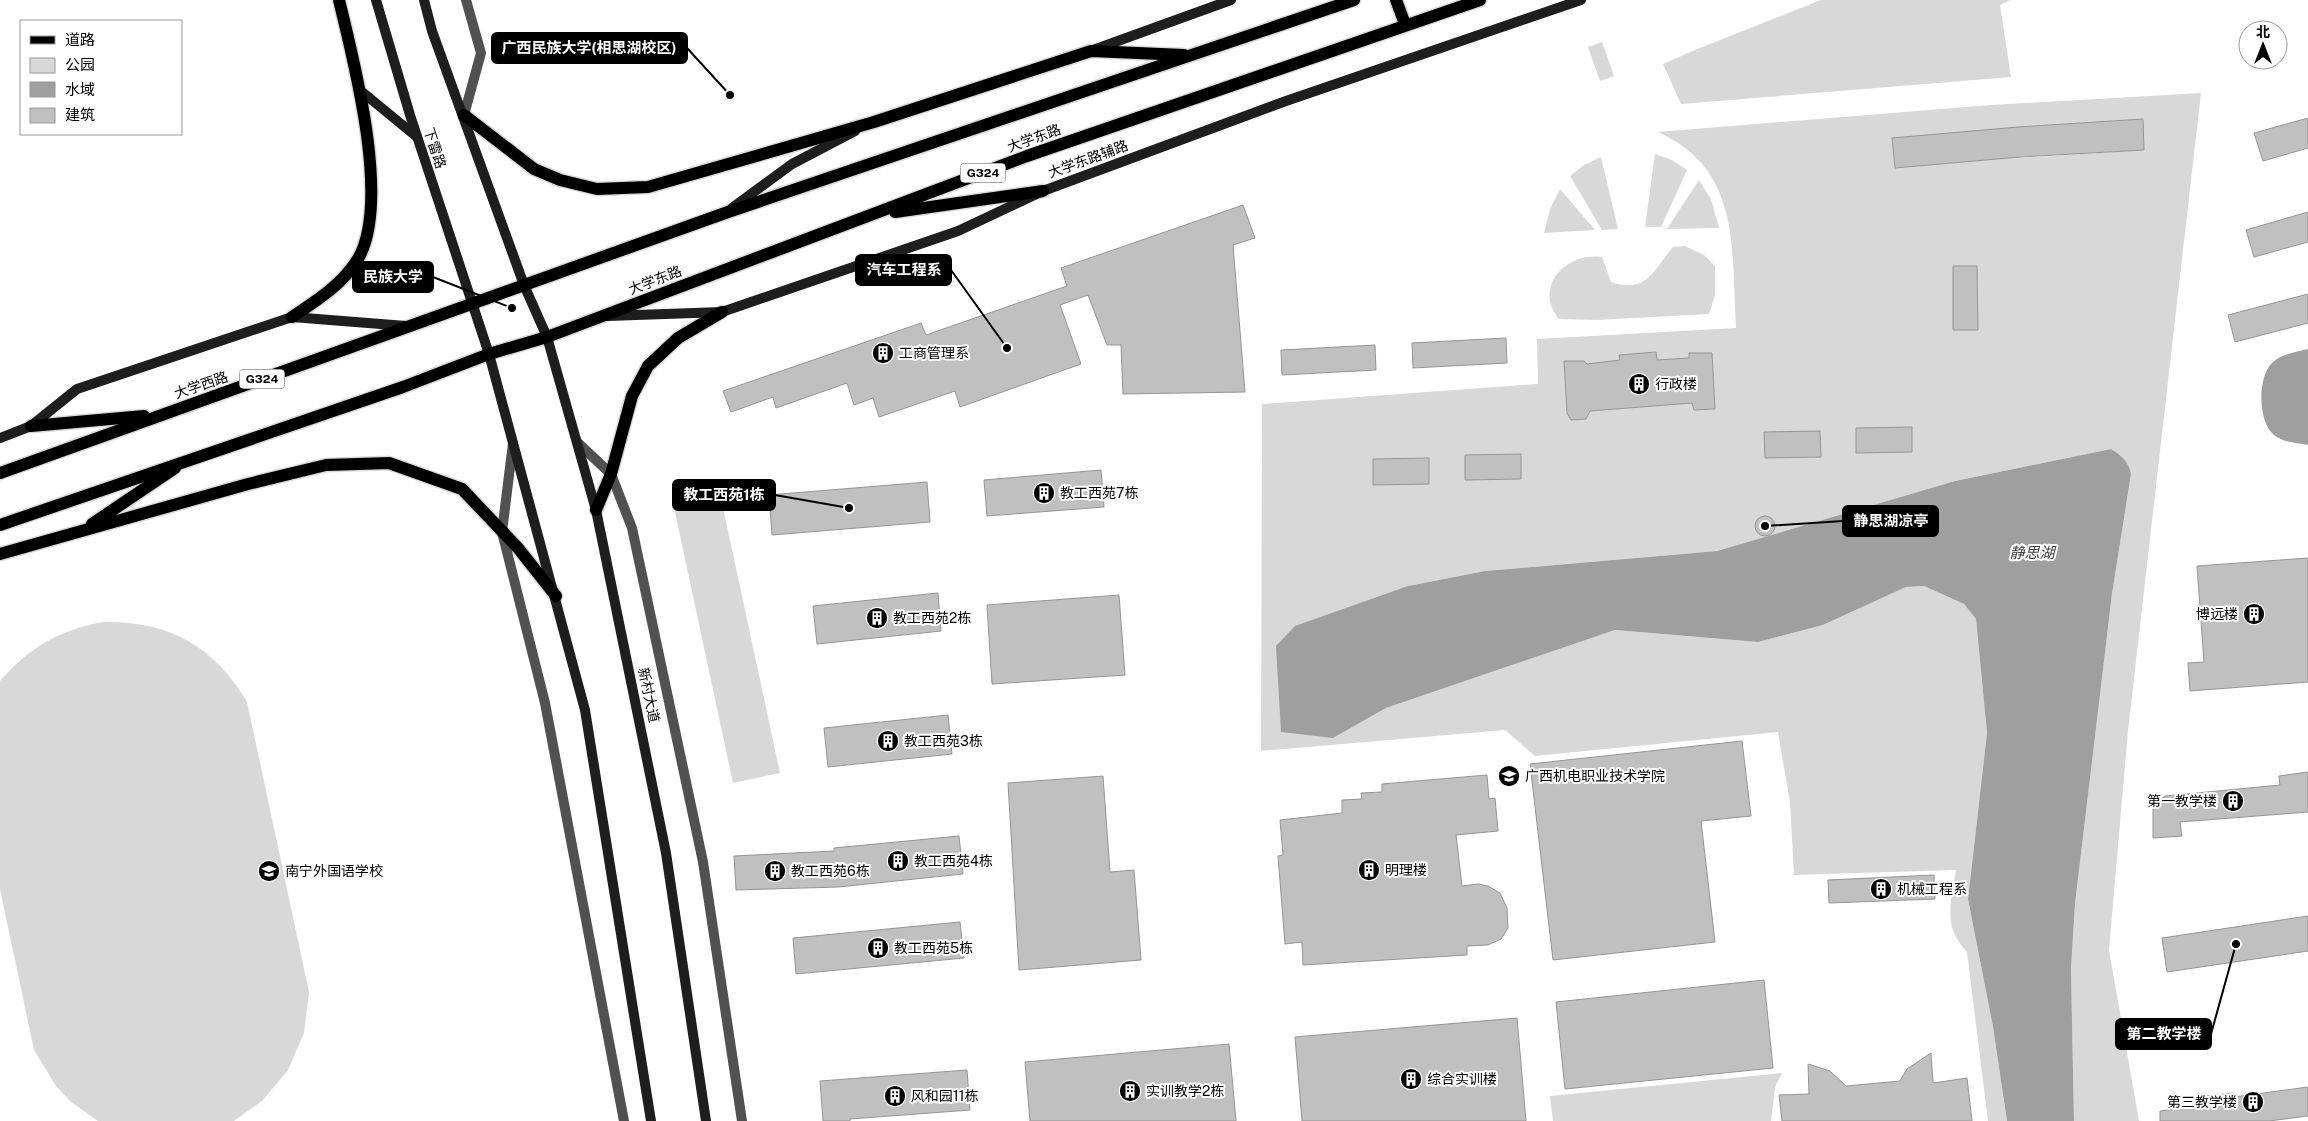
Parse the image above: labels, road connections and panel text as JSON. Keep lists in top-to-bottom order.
{
  "streets": {
    "main road": [
      "大学东路",
      "下雷路",
      "大学东路辅路",
      "G324",
      "大学西路",
      "新村大道"
    ]
  },
  "crossings": [
    ["大学东路", "大学东路辅路"],
    ["大学东路", "G324"],
    ["大学东路", "大学西路"],
    ["大学东路", "新村大道"],
    ["下雷路", "大学西路"],
    ["大学西路", "新村大道"]
  ],
  "water": ["静思湖"],
  "places": {
    "other": [
      "广西民族大学(相思湖校区)",
      "民族大学",
      "汽车工程系",
      "教工西苑1栋",
      "静思湖凉亭",
      "第二教学楼"
    ],
    "building": [
      "工商管理系",
      "行政楼",
      "教工西苑7栋",
      "博远楼",
      "教工西苑2栋",
      "教工西苑3栋",
      "第一教学楼",
      "教工西苑4栋",
      "明理楼",
      "教工西苑6栋",
      "机械工程系",
      "教工西苑5栋",
      "综合实训楼",
      "实训教学2栋",
      "风和园11栋",
      "第三教学楼"
    ],
    "school or university": ["广西机电职业技术学院", "南宁外国语学校"]
  },
  "legend": [
    "道路",
    "公园",
    "水域",
    "建筑"
  ],
  "north": "top"
}
